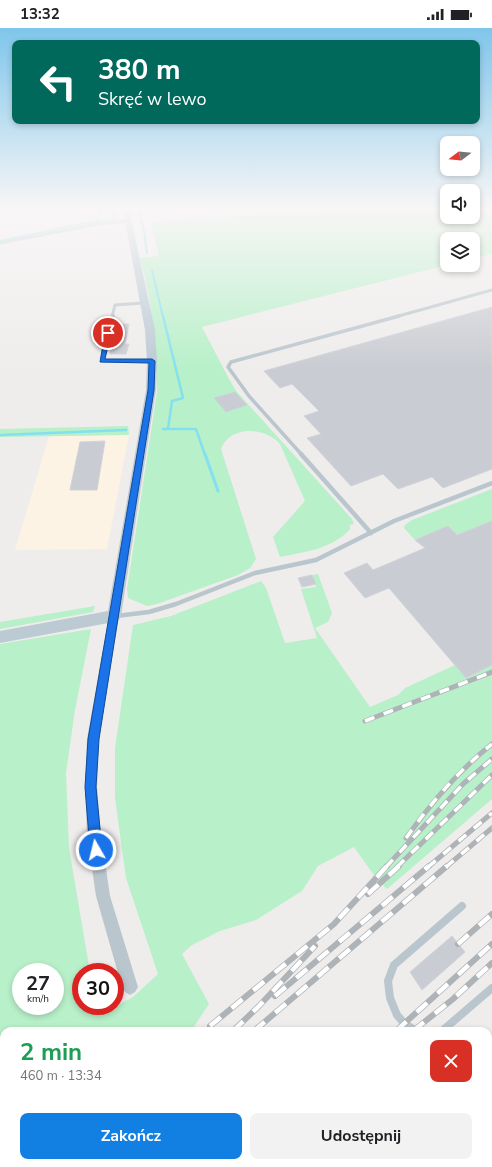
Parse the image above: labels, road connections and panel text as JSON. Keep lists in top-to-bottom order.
{
  "north": "left",
  "page": {
    "status": "13:32",
    "turn": ["380 m", "Skręć w lewo"],
    "speed": "27 km/h",
    "limit": "30",
    "heading": ["2 min", "460 m · 13:34"],
    "buttons": ["Zakończ", "Udostępnij"]
  }
}
